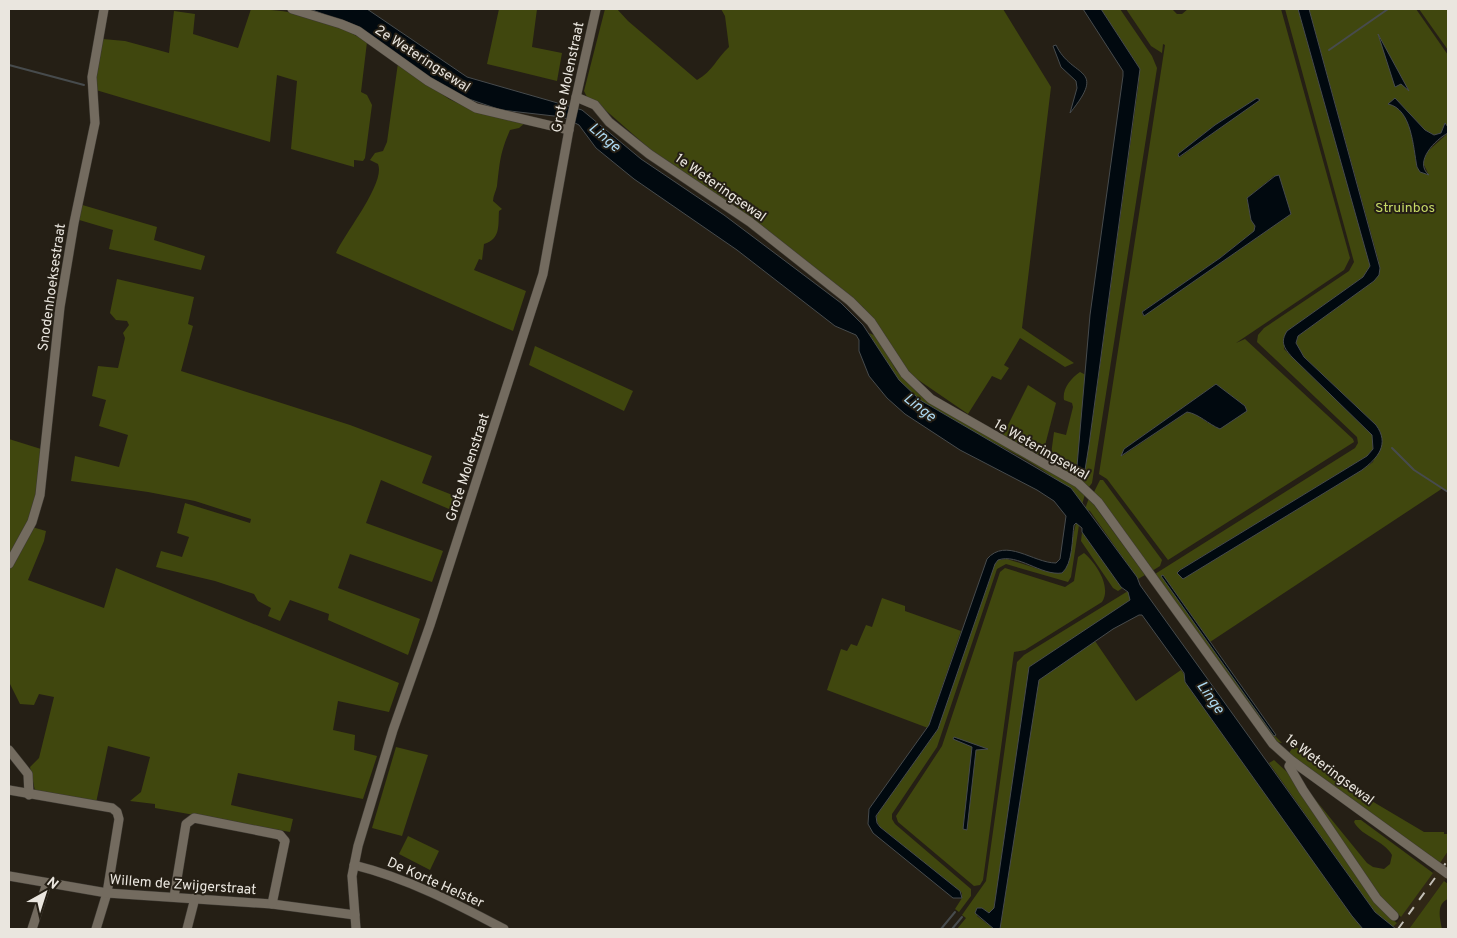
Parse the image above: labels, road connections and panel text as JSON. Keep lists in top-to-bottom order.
{
  "streets": {
    "street": [
      "2e Weteringsewal",
      "Grote Molenstraat",
      "1e Weteringsewal",
      "Snodenhoeksestraat",
      "De Korte Helster",
      "Willem de Zwijgerstraat"
    ]
  },
  "crossings": [
    ["2e Weteringsewal", "Grote Molenstraat"],
    ["Grote Molenstraat", "1e Weteringsewal"],
    ["Grote Molenstraat", "De Korte Helster"],
    ["Grote Molenstraat", "Willem de Zwijgerstraat"]
  ],
  "water": ["Linge"],
  "parks": ["Struinbos"],
  "north": "top right"
}
